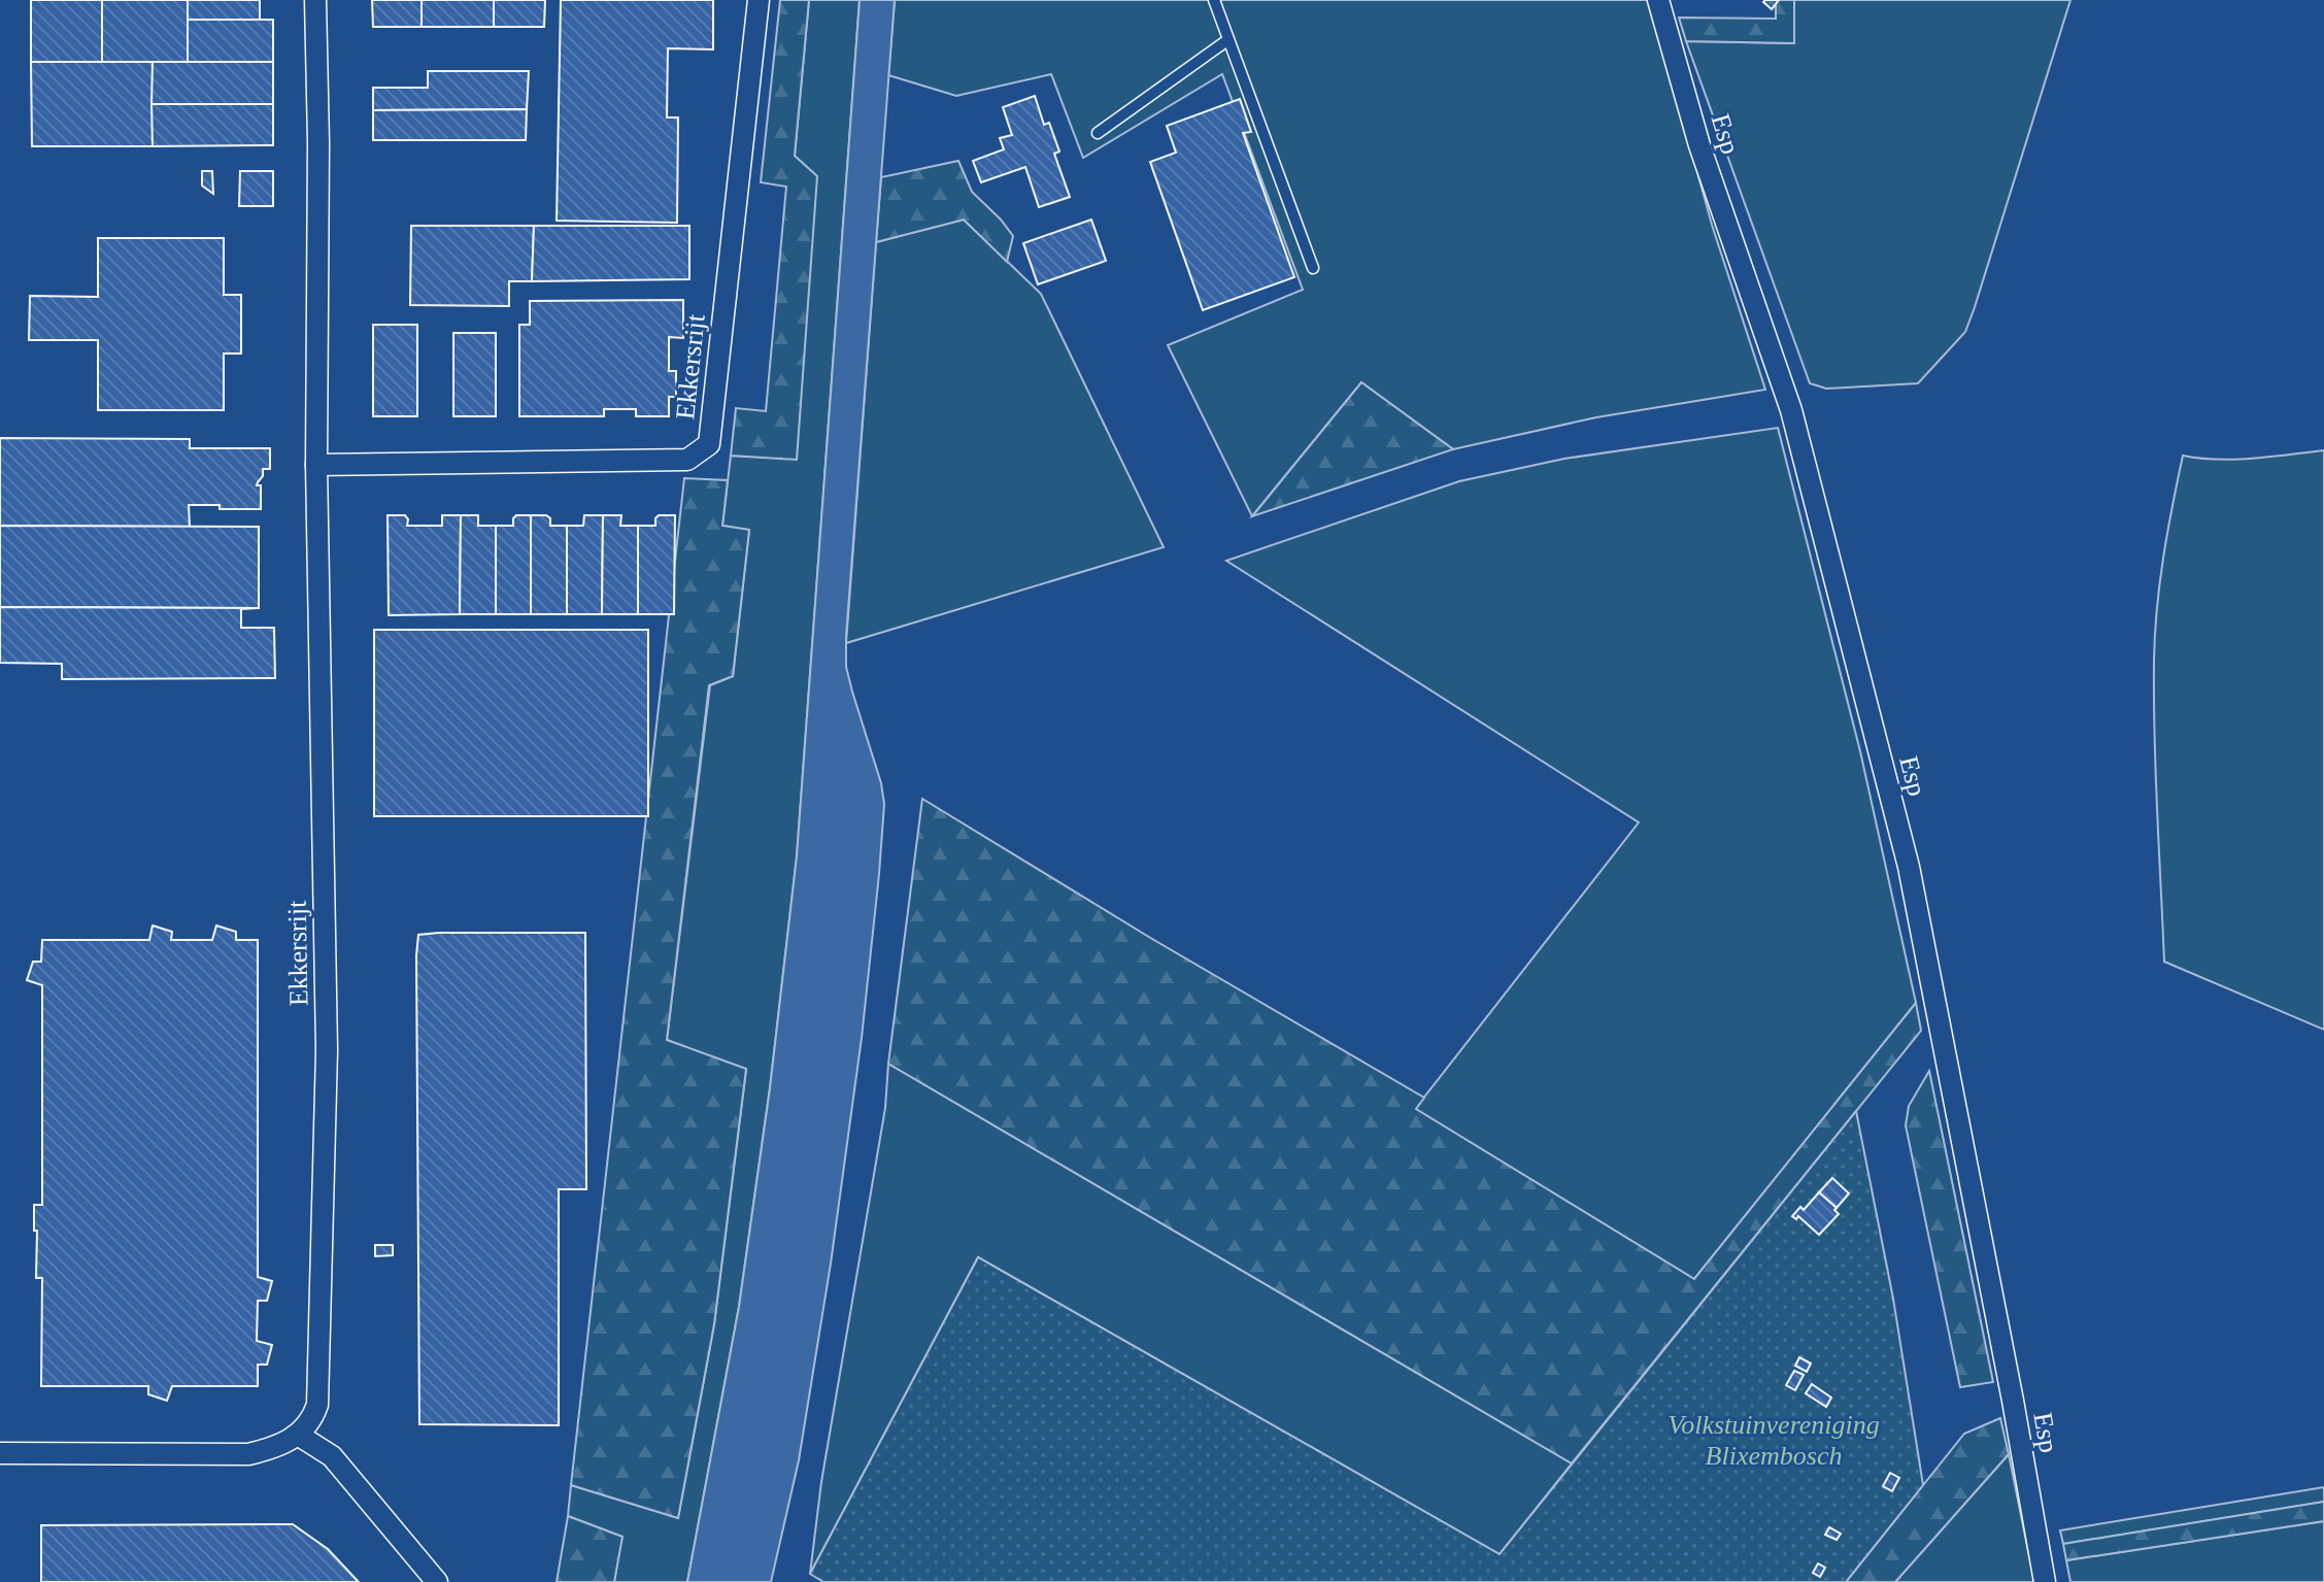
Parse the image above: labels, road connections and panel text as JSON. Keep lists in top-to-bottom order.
{
  "streets": {
    "street": ["Esp", "Ekkersrijt"]
  },
  "parks": ["Volkstuinvereniging Blixembosch"]
}
